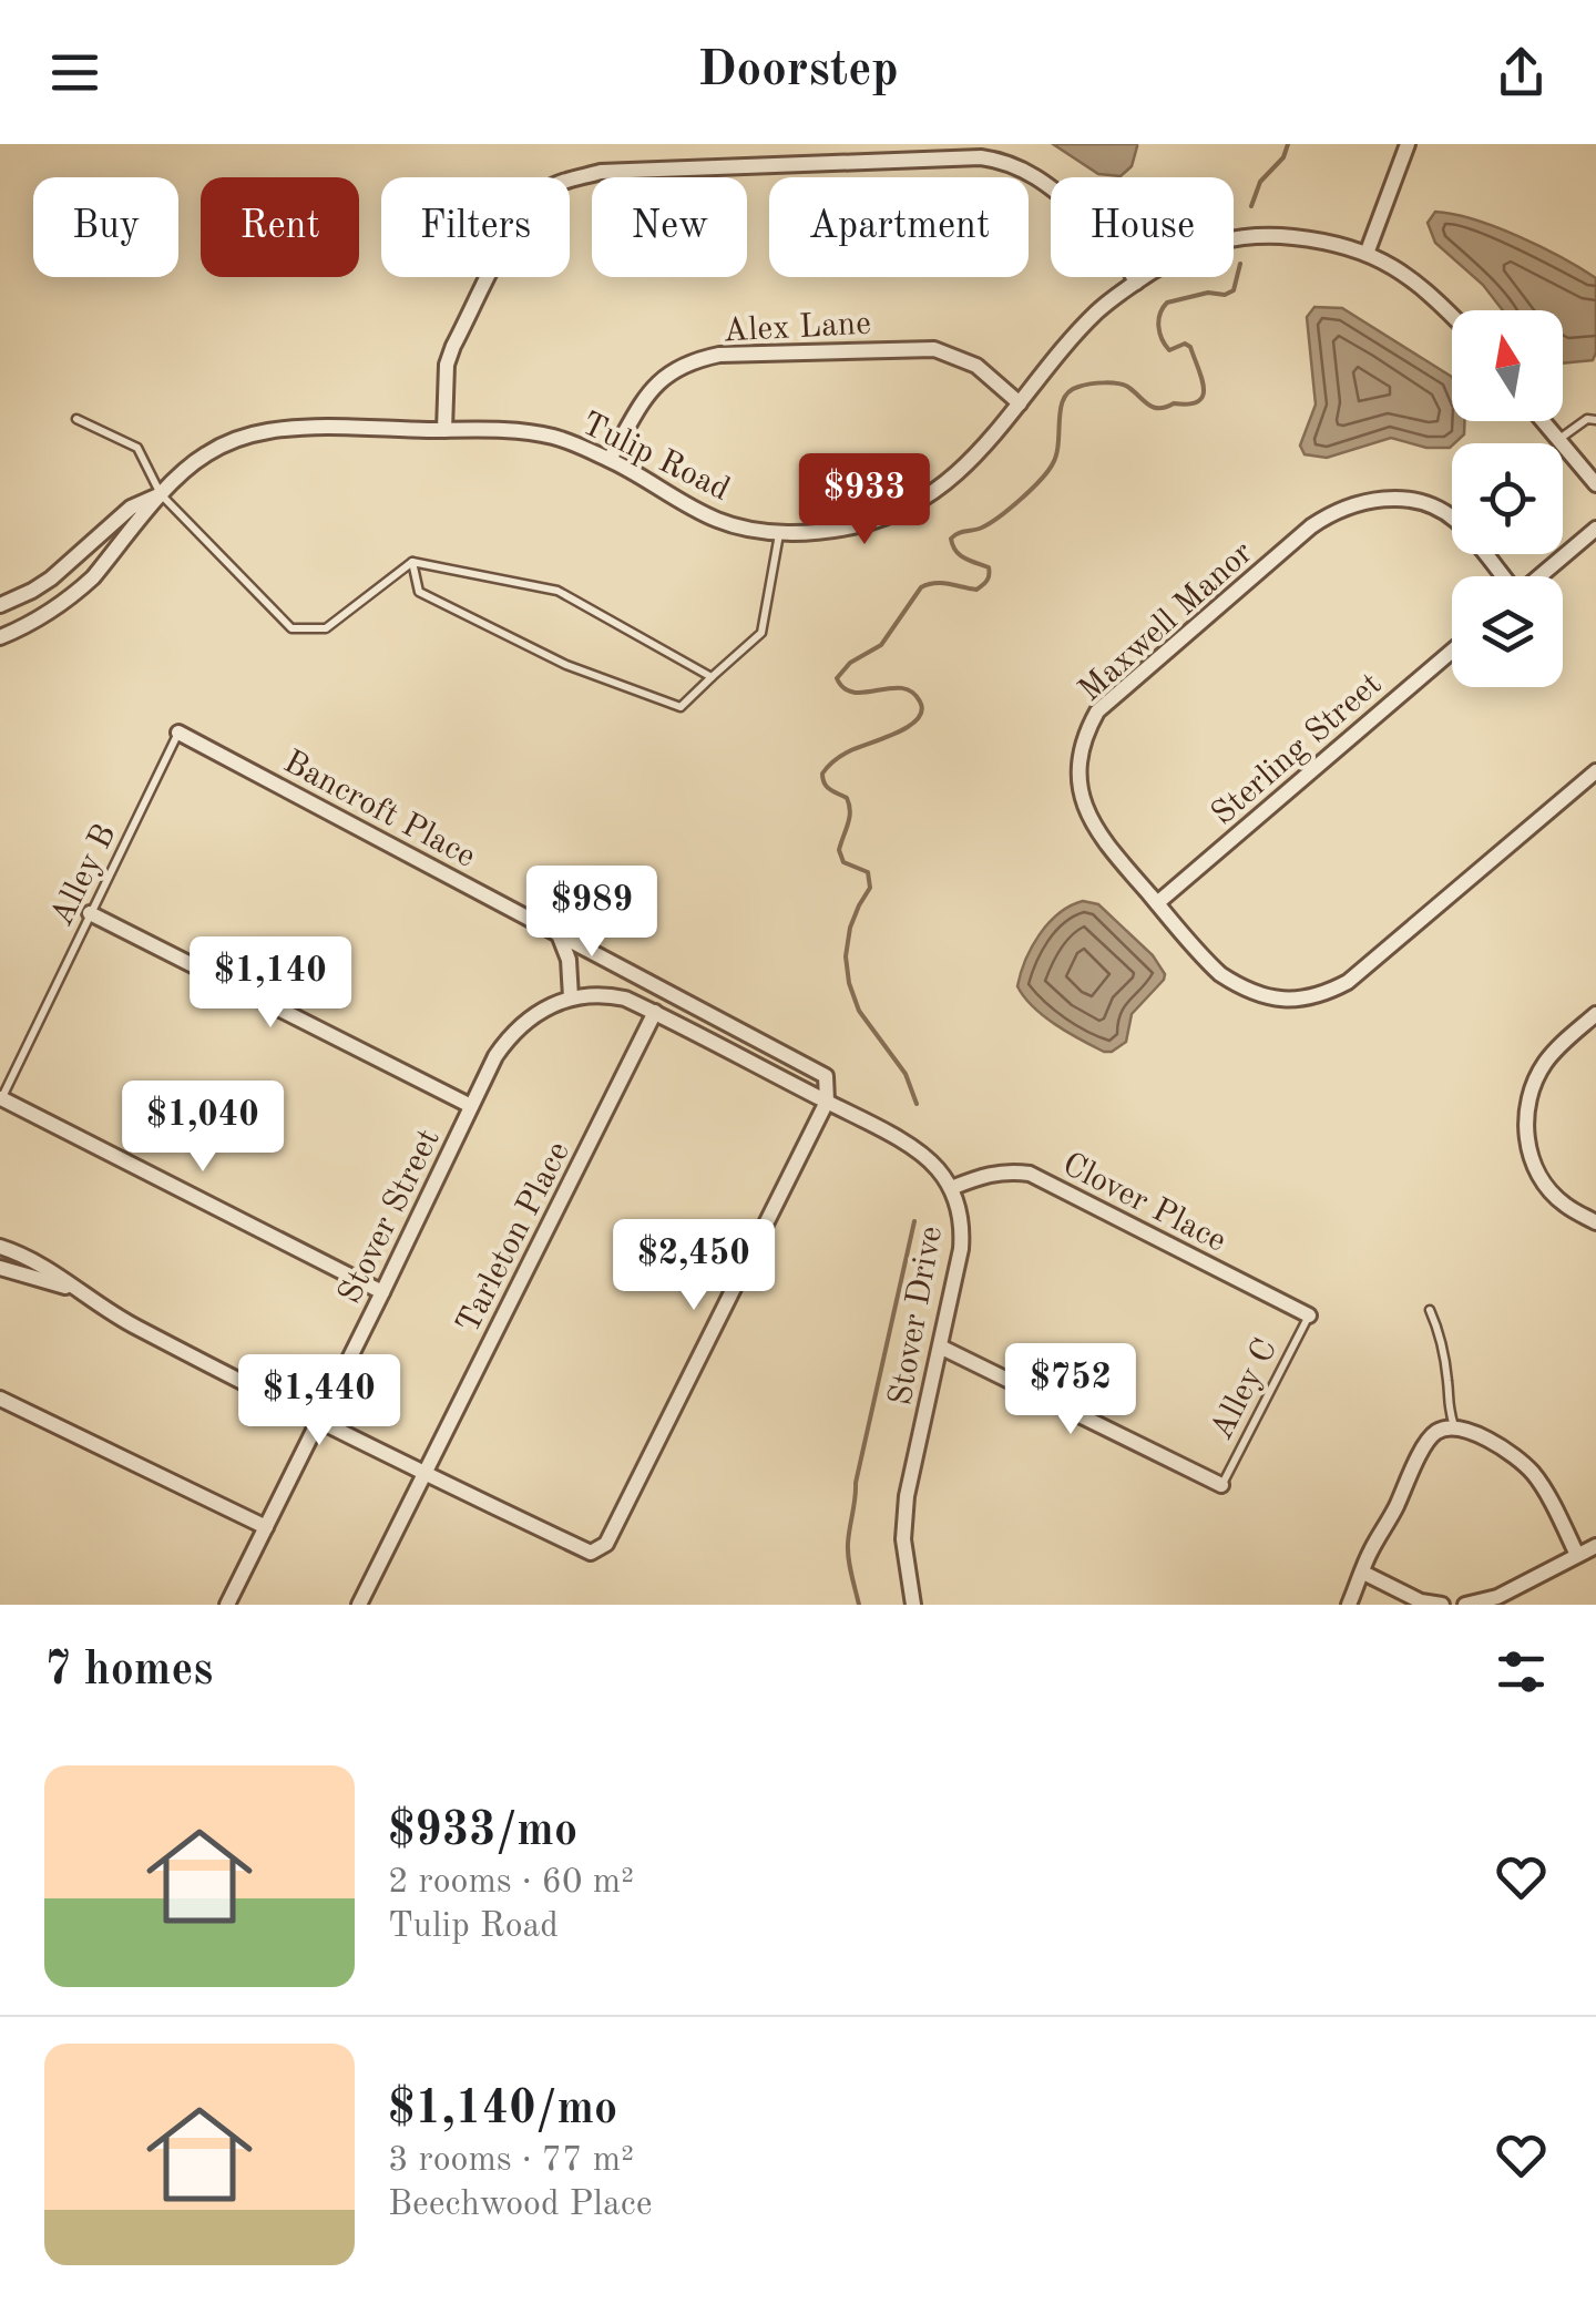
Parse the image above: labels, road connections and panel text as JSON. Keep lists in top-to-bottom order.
{
  "streets": {
    "street": [
      "Alex Lane",
      "Tulip Road",
      "Maxwell Manor",
      "Sterling Street",
      "Bancroft Place",
      "Clover Place",
      "Stover Street",
      "Tarleton Place",
      "Stover Drive"
    ],
    "lane": ["Alley B", "Alley C"]
  },
  "crossings": [
    ["Alex Lane", "Tulip Road"],
    ["Maxwell Manor", "Sterling Street"],
    ["Bancroft Place", "Alley B"],
    ["Bancroft Place", "Stover Drive"],
    ["Clover Place", "Stover Drive"],
    ["Clover Place", "Alley C"]
  ],
  "north": "top",
  "page": {
    "header": "Doorstep",
    "chip": [
      "Buy",
      "Rent",
      "Filters",
      "New",
      "Apartment",
      "House"
    ],
    "price": [
      "$933",
      "$989",
      "$1,140",
      "$1,040",
      "$2,450",
      "$752",
      "$1,440"
    ],
    "heading": "7 homes",
    "list": [
      {
        "name": "$933/mo",
        "note": "2 rooms · 60 m² · Tulip Road"
      },
      {
        "name": "$1,140/mo",
        "note": "3 rooms · 77 m² · Beechwood Place"
      }
    ]
  }
}
